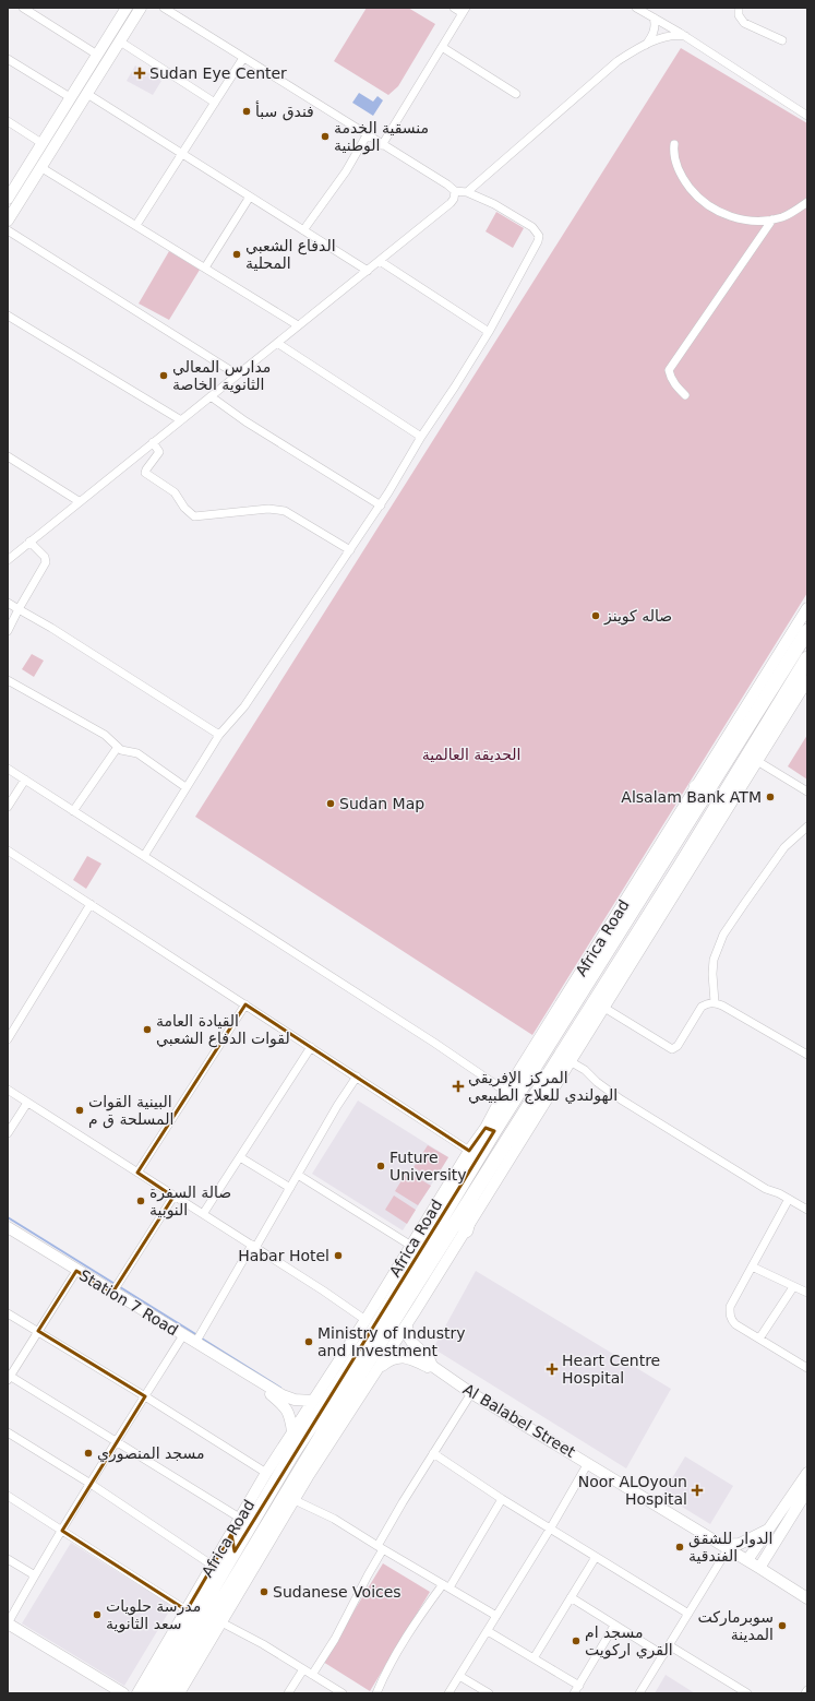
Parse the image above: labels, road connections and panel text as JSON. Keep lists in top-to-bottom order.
{
  "streets": {
    "highway": ["Africa Road"],
    "street": ["Station 7 Road", "Al Balabel Street"]
  },
  "crossings": [
    ["Africa Road", "Al Balabel Street"]
  ],
  "parks": ["الحديقة العالمية"],
  "places": {
    "health": [
      "Sudan Eye Center",
      "المركز الإفريقي الهولندي للعلاج الطبيعي",
      "Heart Centre Hospital",
      "Noor ALOyoun Hospital"
    ],
    "other": [
      "فندق سبأ",
      "منسقية الخدمة الوطنية",
      "الدفاع الشعبي المحلية",
      "مدارس المعالي الثانوية الخاصة",
      "صاله كوينز",
      "Alsalam Bank ATM",
      "Sudan Map",
      "القيادة العامة لقوات الدفاع الشعبي",
      "البينية القوات المسلحة ق م",
      "Future University",
      "صالة السفرة النوبية",
      "Habar Hotel",
      "Ministry of Industry and Investment",
      "مسجد المنصوري",
      "الدوار للشقق الفندقية",
      "Sudanese Voices",
      "مدرسة حلويات سعد الثانوية",
      "سوبرماركت المدينة",
      "مسجد ام القري اركويت"
    ]
  }
}
